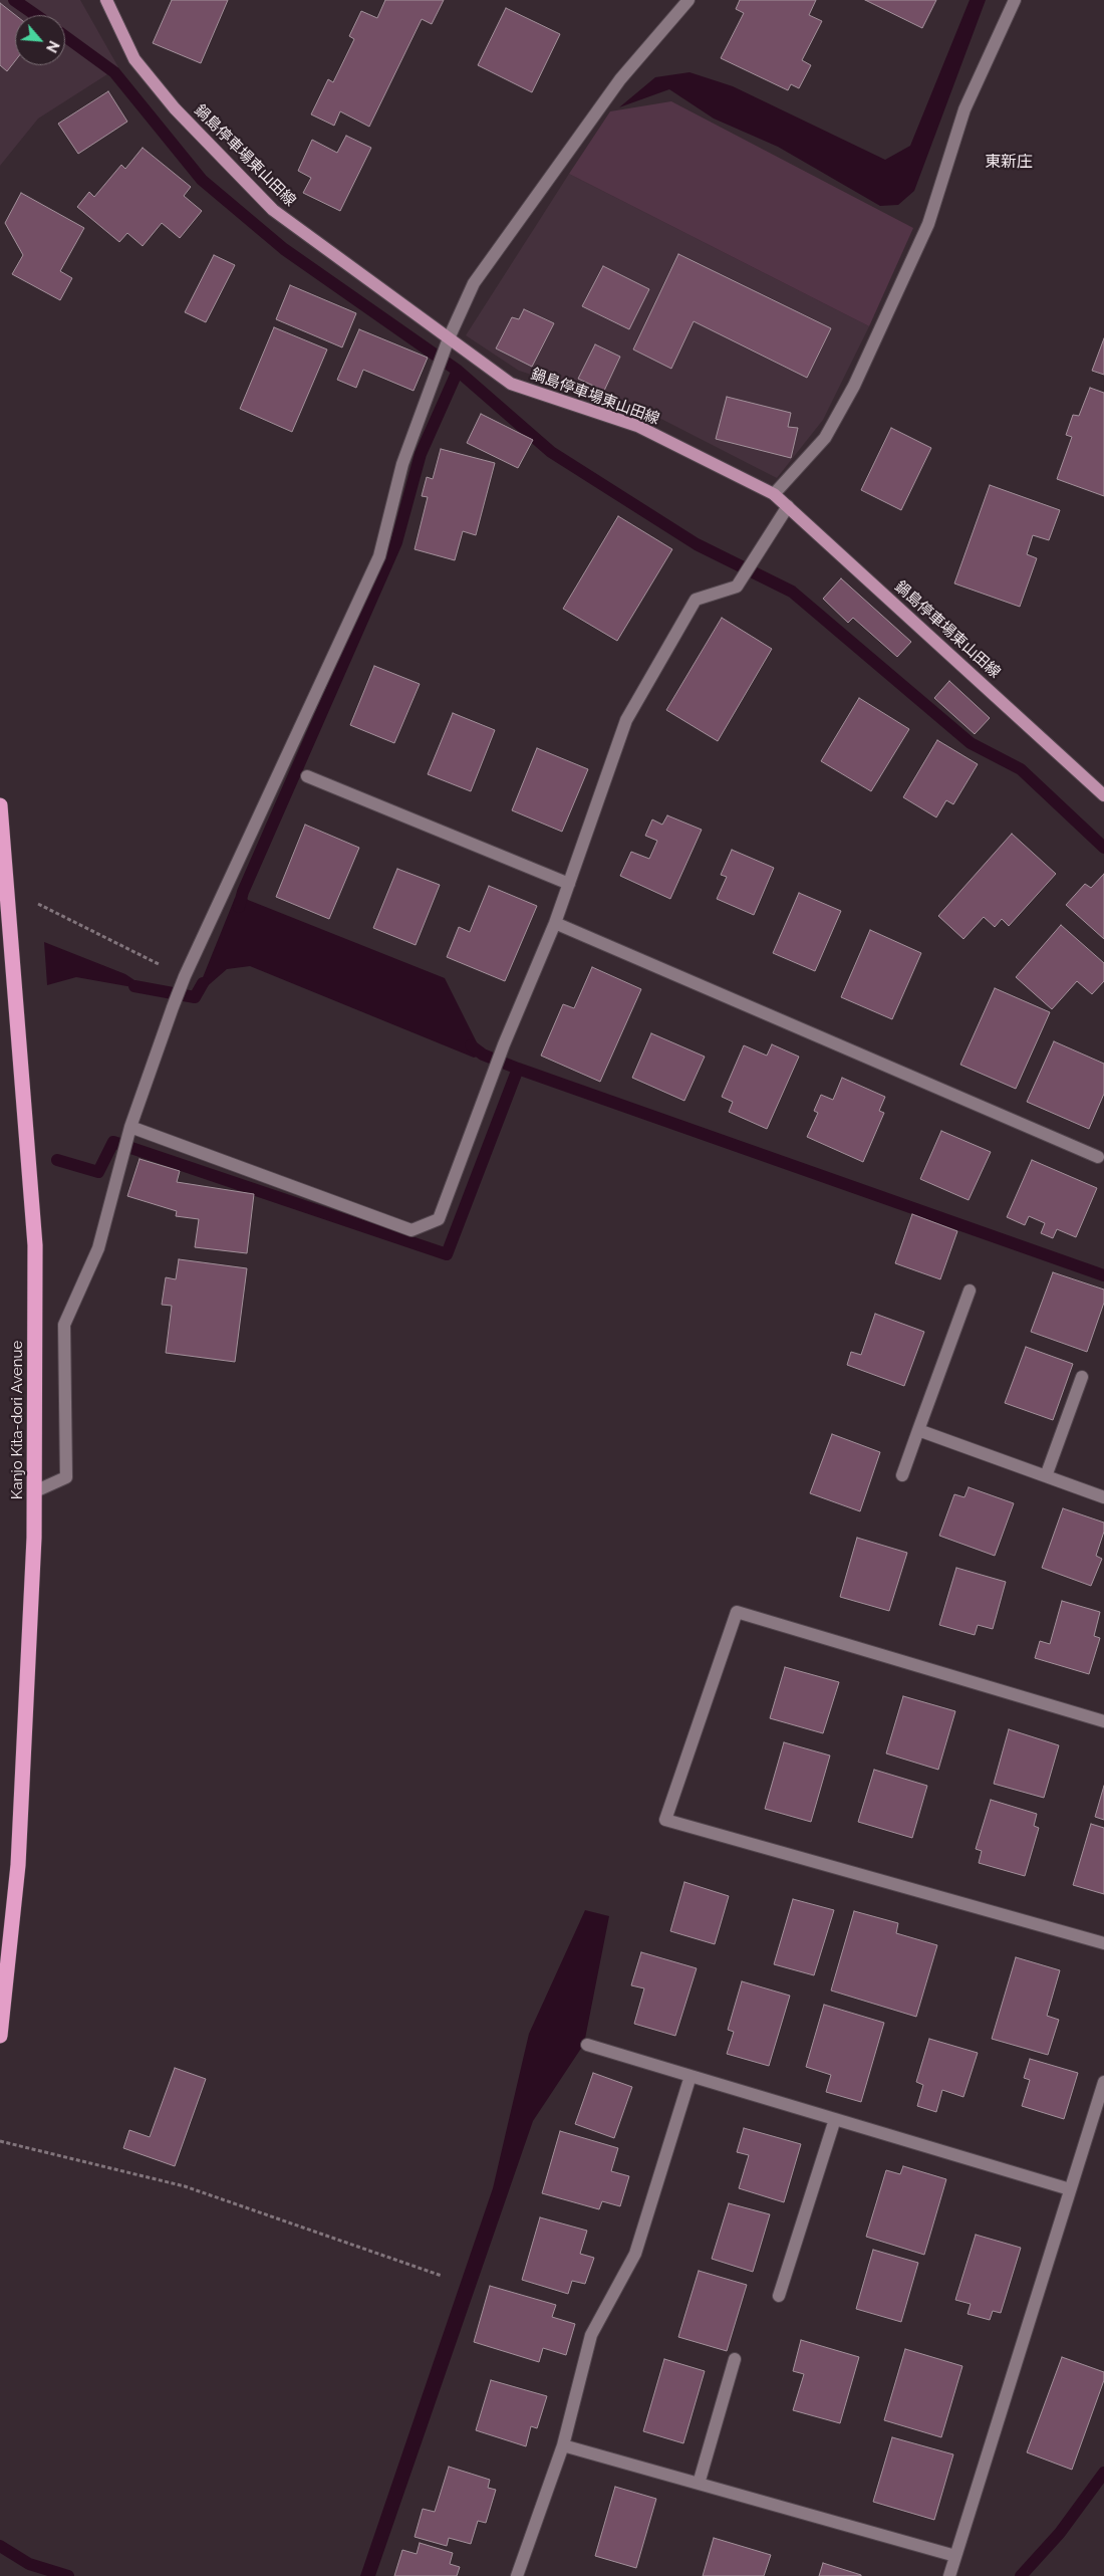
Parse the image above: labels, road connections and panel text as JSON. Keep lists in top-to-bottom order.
{
  "streets": {
    "highway": ["Kanjo Kita-dori Avenue"],
    "main road": ["鍋島停車場東山田線"]
  },
  "districts": ["東新庄"],
  "north": "bottom right"
}
